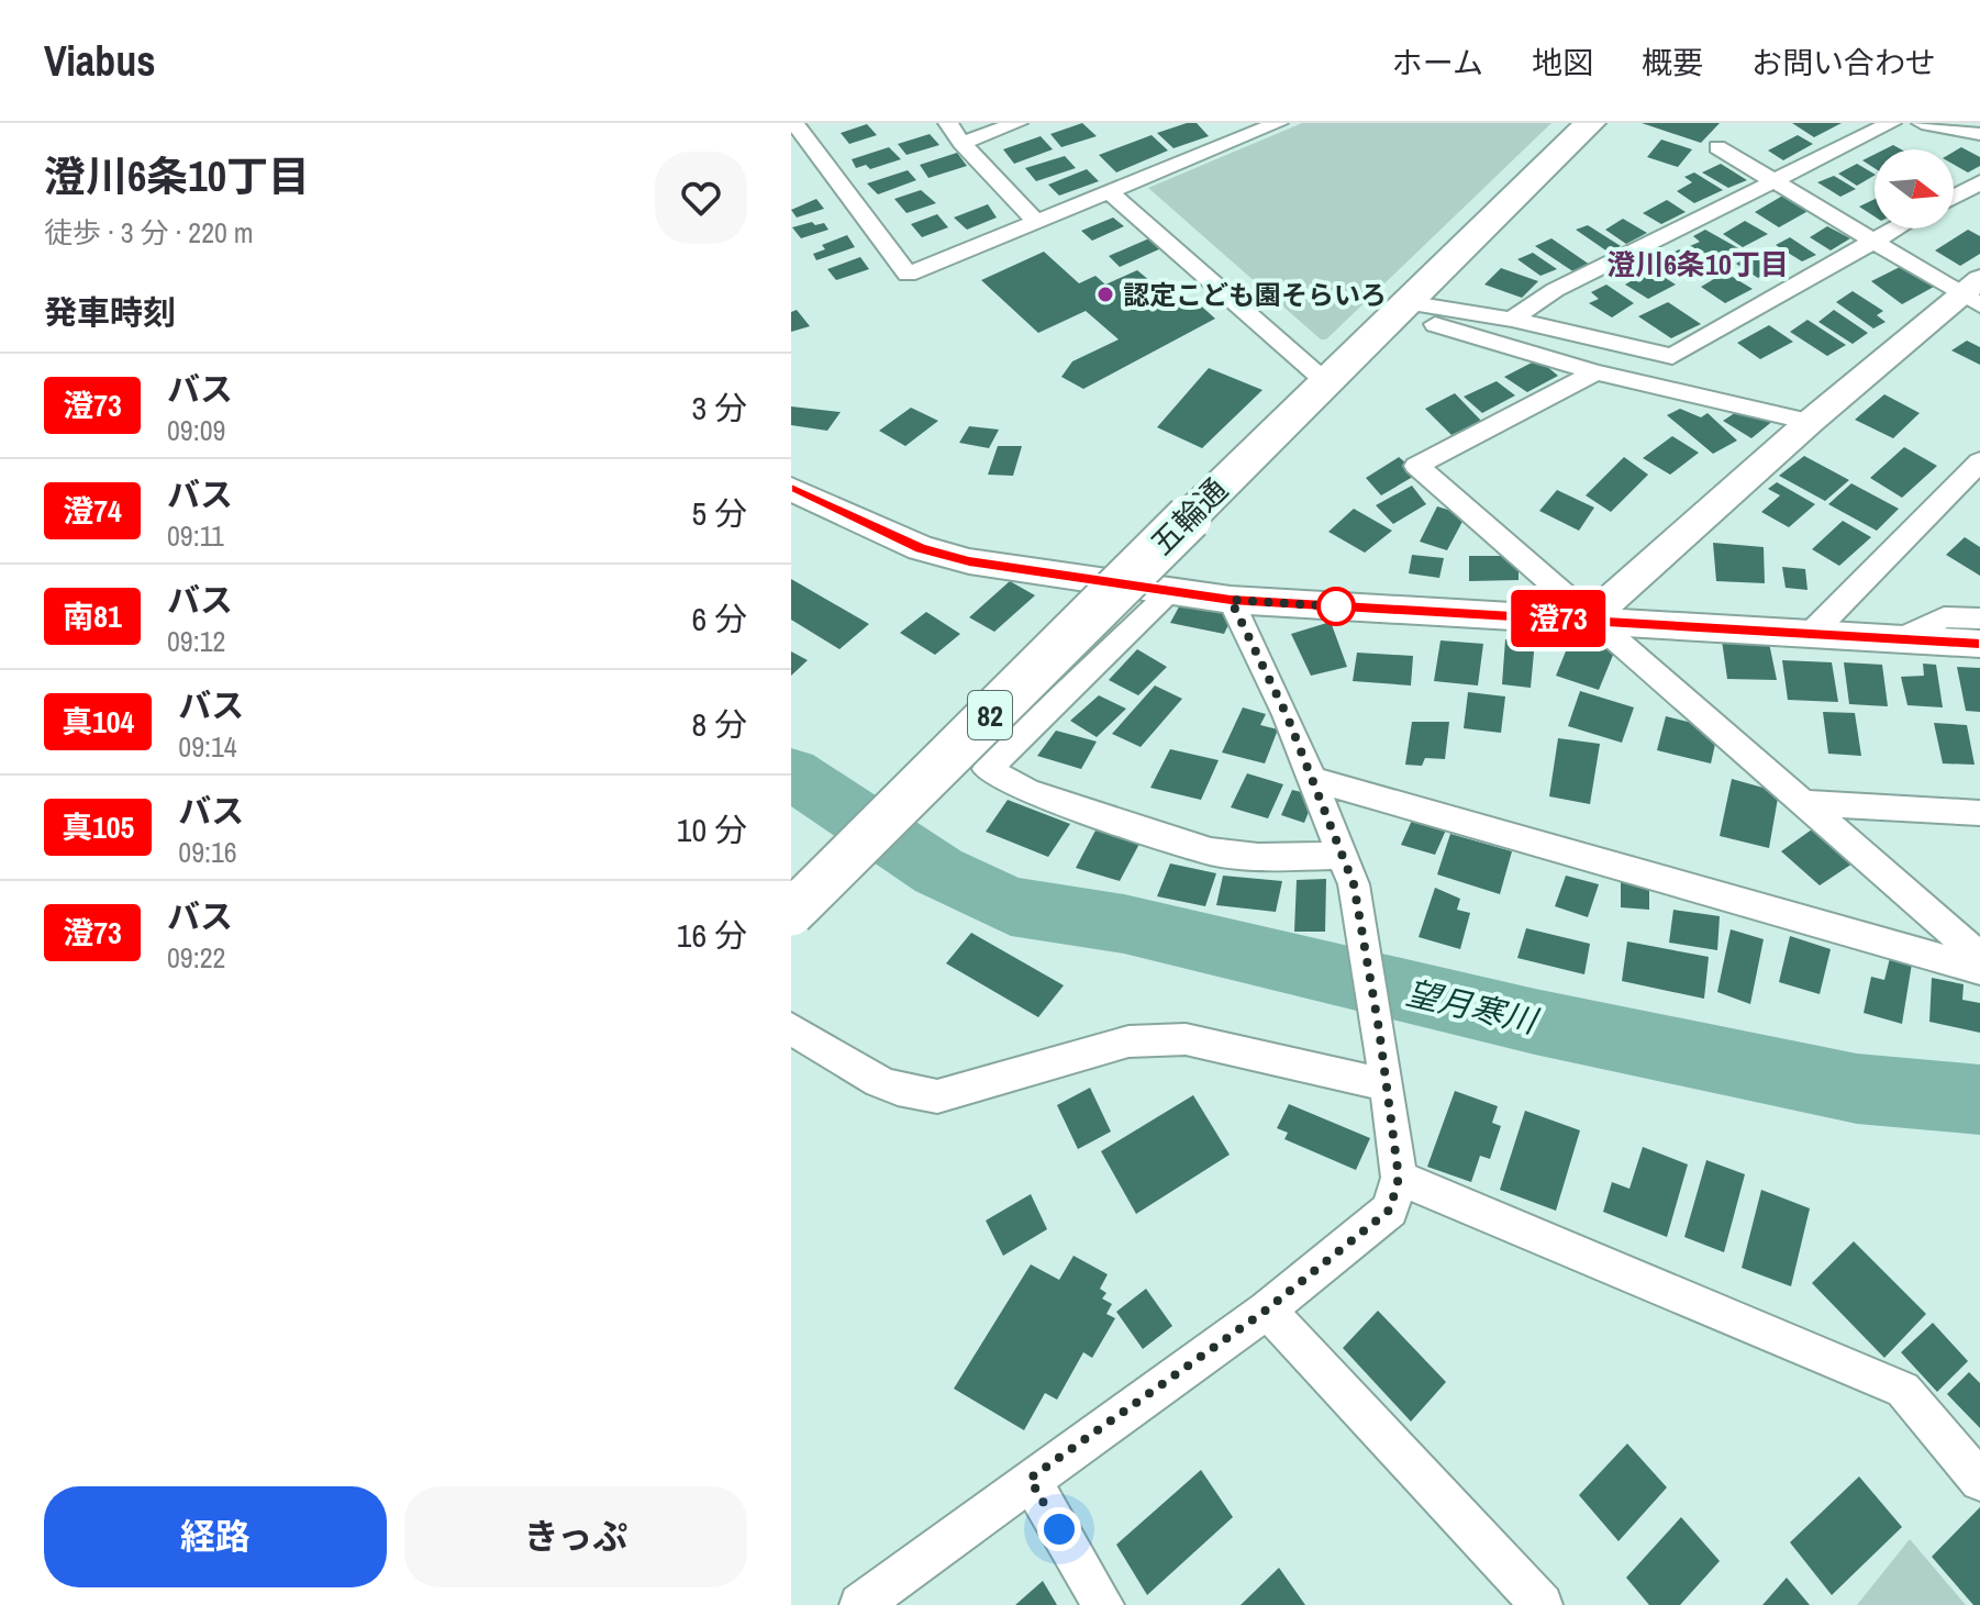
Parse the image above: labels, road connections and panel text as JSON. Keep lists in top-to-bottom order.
{
  "streets": {
    "main road": ["五輪通", "82"]
  },
  "districts": ["澄川6条10丁目"],
  "water": ["望月寒川"],
  "places": ["認定こども園そらいろ"],
  "lines": ["bus line 澄73"],
  "north": "right",
  "page": {
    "header": "Viabus",
    "nav": [
      "ホーム",
      "地図",
      "概要",
      "お問い合わせ"
    ],
    "heading": [
      ["澄川6条10丁目", "徒歩 · 3 分 · 220 m"],
      "発車時刻"
    ],
    "on_map": "澄73",
    "list": [
      {
        "mark": "澄73",
        "name": "バス",
        "note": "09:09",
        "value": "3 分"
      },
      {
        "mark": "澄74",
        "name": "バス",
        "note": "09:11",
        "value": "5 分"
      },
      {
        "mark": "南81",
        "name": "バス",
        "note": "09:12",
        "value": "6 分"
      },
      {
        "mark": "真104",
        "name": "バス",
        "note": "09:14",
        "value": "8 分"
      },
      {
        "mark": "真105",
        "name": "バス",
        "note": "09:16",
        "value": "10 分"
      },
      {
        "mark": "澄73",
        "name": "バス",
        "note": "09:22",
        "value": "16 分"
      }
    ],
    "buttons": ["経路", "きっぷ"]
  }
}
